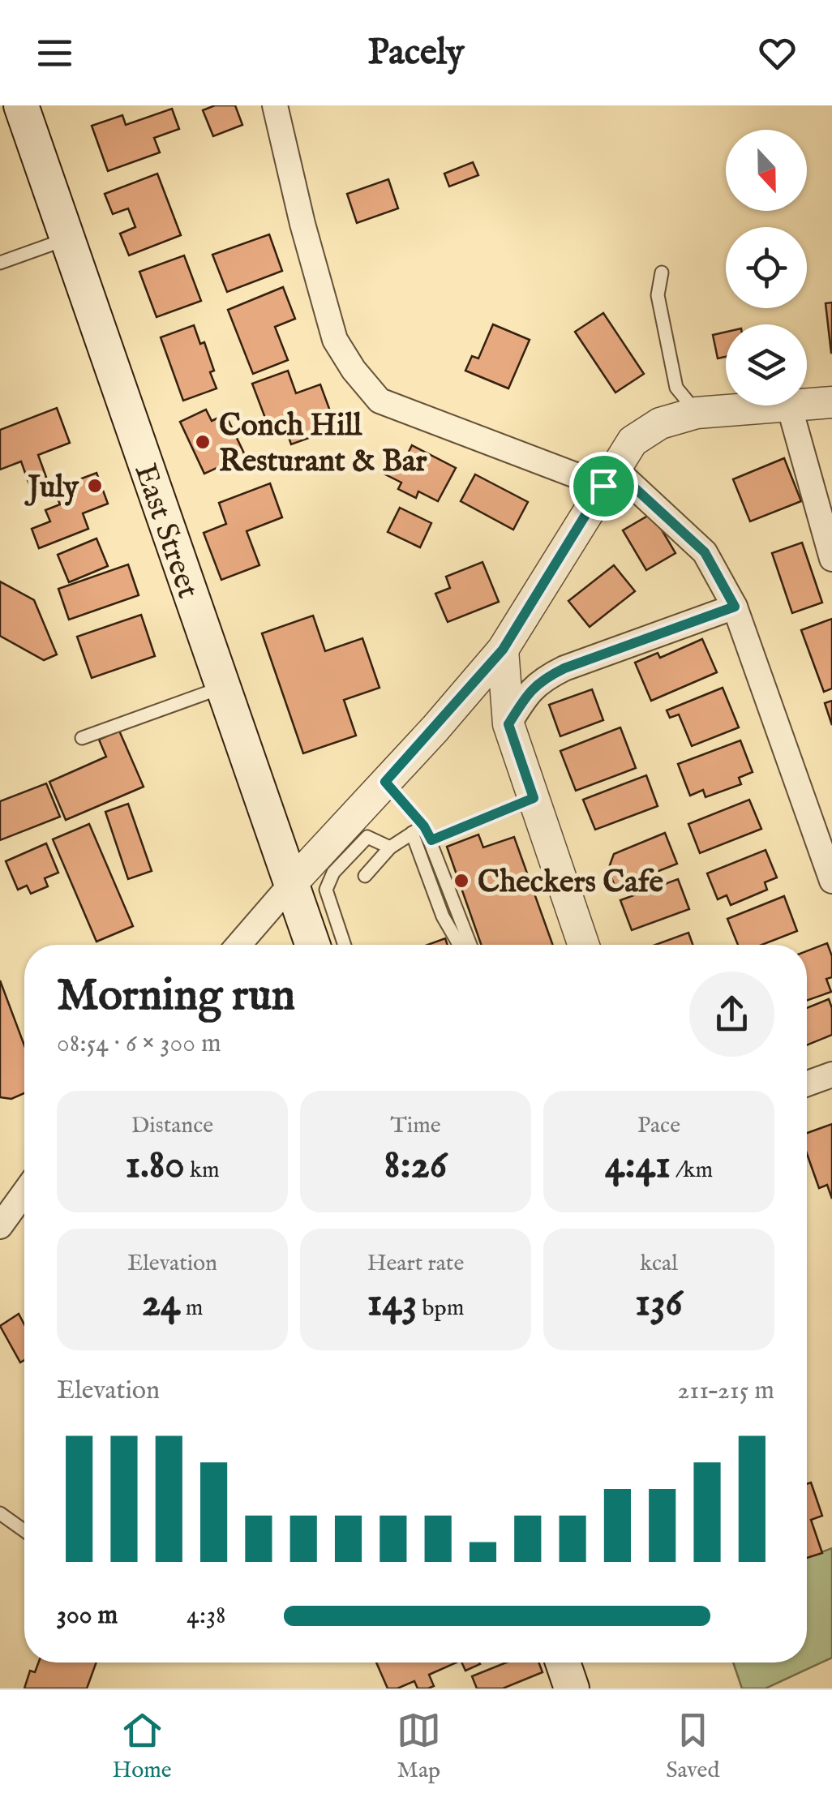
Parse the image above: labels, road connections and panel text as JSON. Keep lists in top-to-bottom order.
{
  "streets": {
    "main road": ["East Street"]
  },
  "places": ["Conch Hill Resturant & Bar", "July", "Checkers Cafe"],
  "north": "bottom",
  "page": {
    "header": "Pacely",
    "heading": ["Morning run", "08:54 · 6 × 300 m"],
    "stats": [
      ["Distance", "1.80 km"],
      ["Time", "8:26"],
      ["Pace", "4:41 /km"],
      ["Elevation", "24 m"],
      ["Heart rate", "143 bpm"],
      ["kcal", "136"]
    ],
    "chart": ["Elevation", "211–215 m"],
    "list": [
      {
        "name": "300 m",
        "note": "4:38"
      }
    ],
    "tabs": ["Home", "Map", "Saved"]
  }
}
